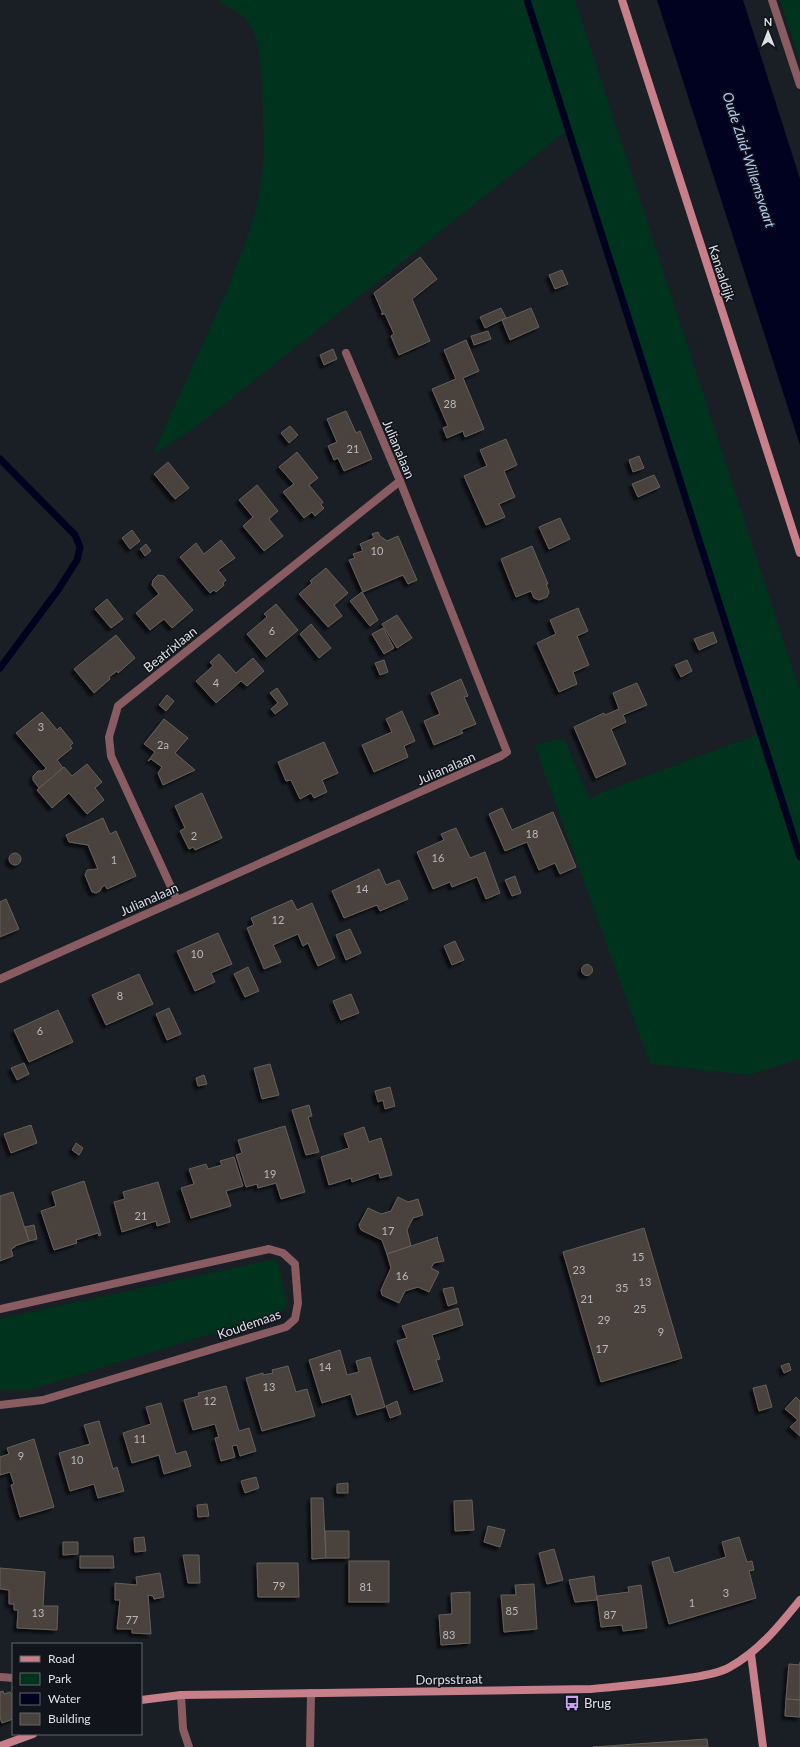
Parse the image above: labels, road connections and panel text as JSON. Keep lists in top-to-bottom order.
{
  "streets": {
    "street": [
      "Kanaaldijk",
      "Julianalaan",
      "Beatrixlaan",
      "Koudemaas",
      "Dorpsstraat"
    ]
  },
  "crossings": [
    ["Julianalaan", "Beatrixlaan"]
  ],
  "water": ["Oude Zuid-Willemsvaart"],
  "places": {
    "bus stop": ["Brug"]
  },
  "house_numbers": [
    "28",
    "21",
    "10",
    "6",
    "4",
    "3",
    "2a",
    "18",
    "2",
    "16",
    "1",
    "14",
    "12",
    "10",
    "8",
    "6",
    "19",
    "21",
    "17",
    "15",
    "23",
    "16",
    "13",
    "35",
    "21",
    "25",
    "29",
    "9",
    "17",
    "14",
    "13",
    "12",
    "11",
    "9",
    "10",
    "79",
    "81",
    "3",
    "1",
    "85",
    "13",
    "87",
    "77",
    "83"
  ],
  "legend": [
    "Road",
    "Park",
    "Water",
    "Building"
  ],
  "north": "top"
}
